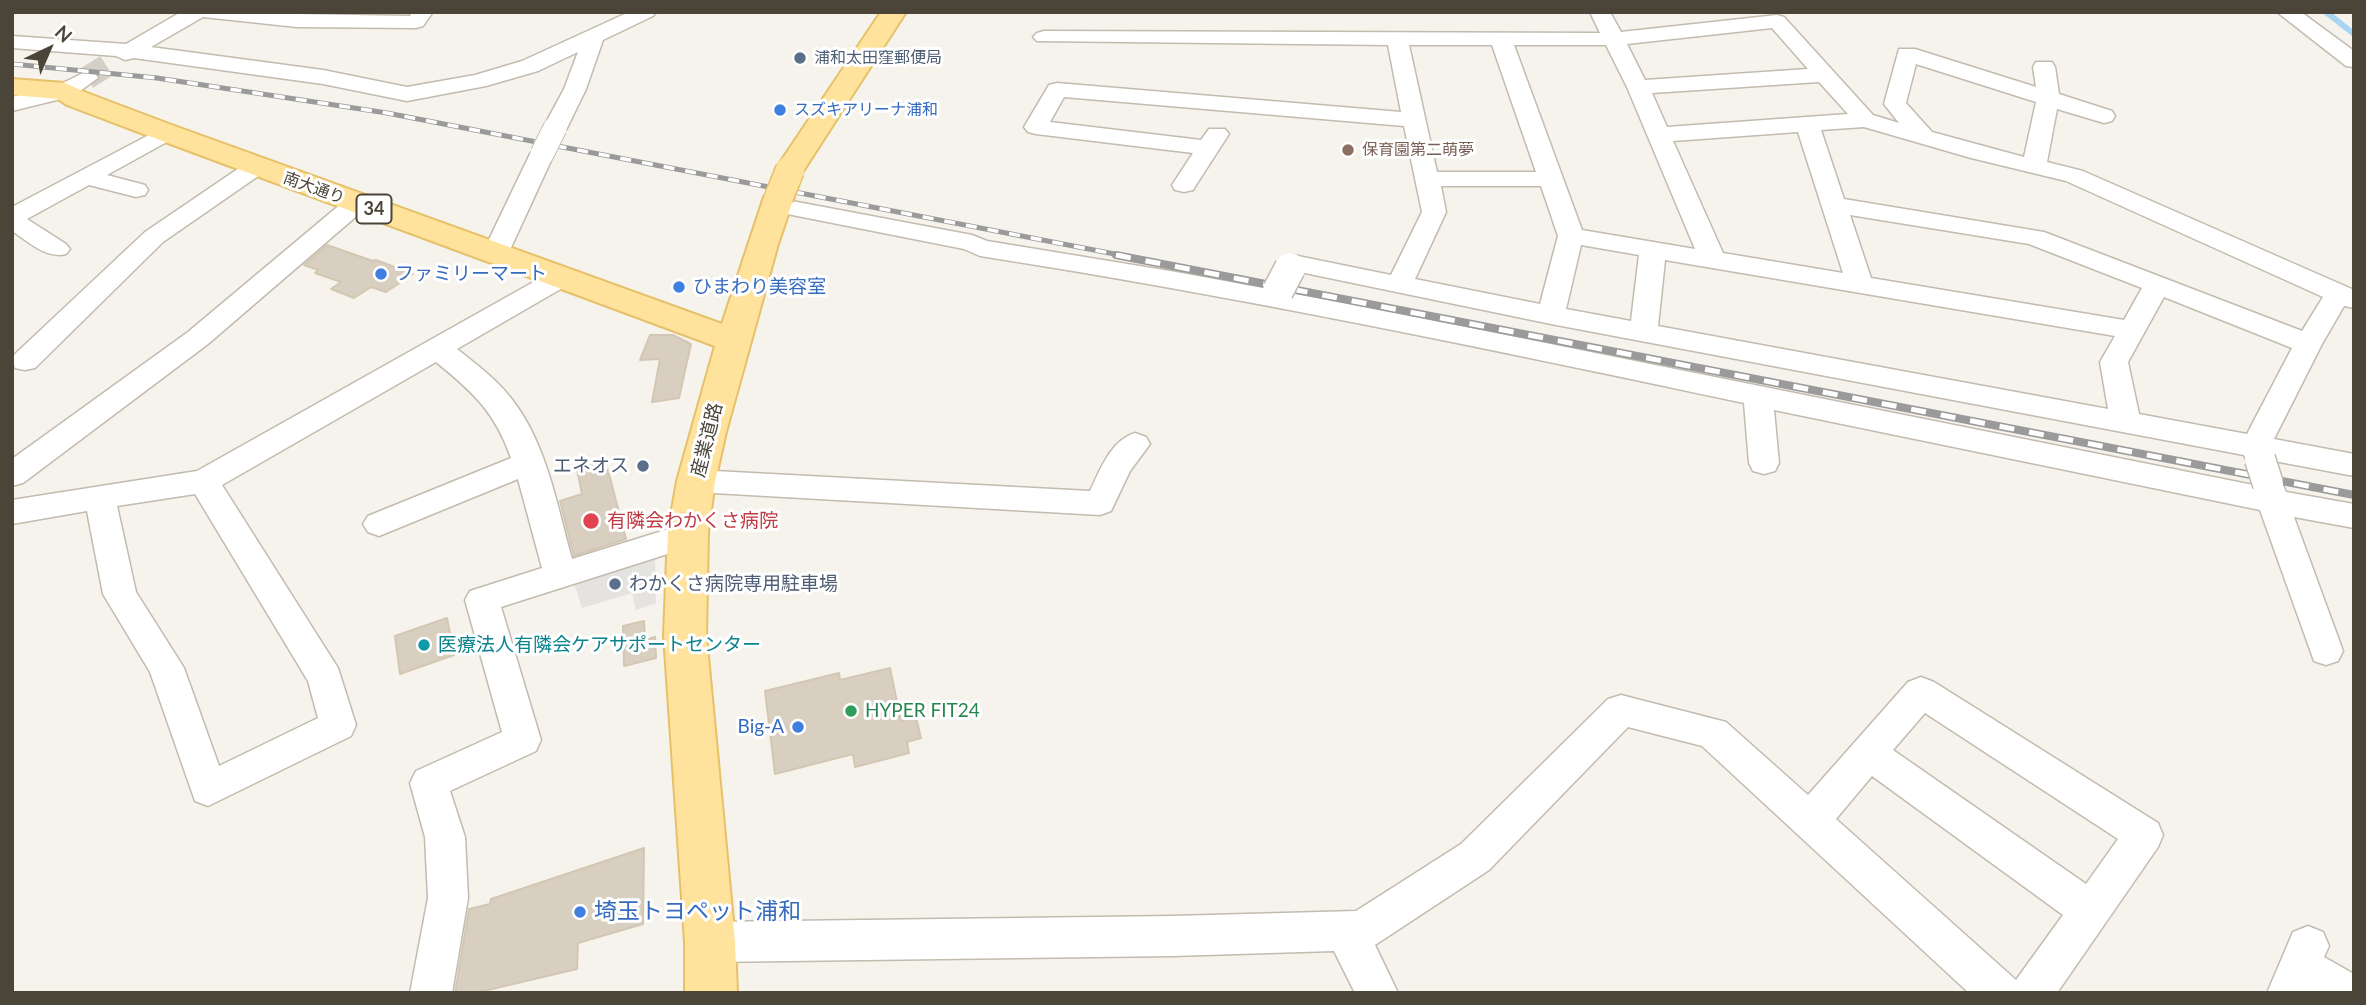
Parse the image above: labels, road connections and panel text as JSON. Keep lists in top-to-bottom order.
{
  "streets": {
    "main road": ["南大通り", "34", "産業道路"]
  },
  "crossings": [
    ["南大通り", "産業道路"]
  ],
  "places": [
    "浦和太田窪郵便局",
    "スズキアリーナ浦和",
    "保育園第二萌夢",
    "ファミリーマート",
    "ひまわり美容室",
    "エネオス",
    "有隣会わかくさ病院",
    "わかくさ病院専用駐車場",
    "医療法人有隣会ケアサポートセンター",
    "HYPER FIT24",
    "Big-A",
    "埼玉トヨペット浦和"
  ],
  "north": "top right"
}
